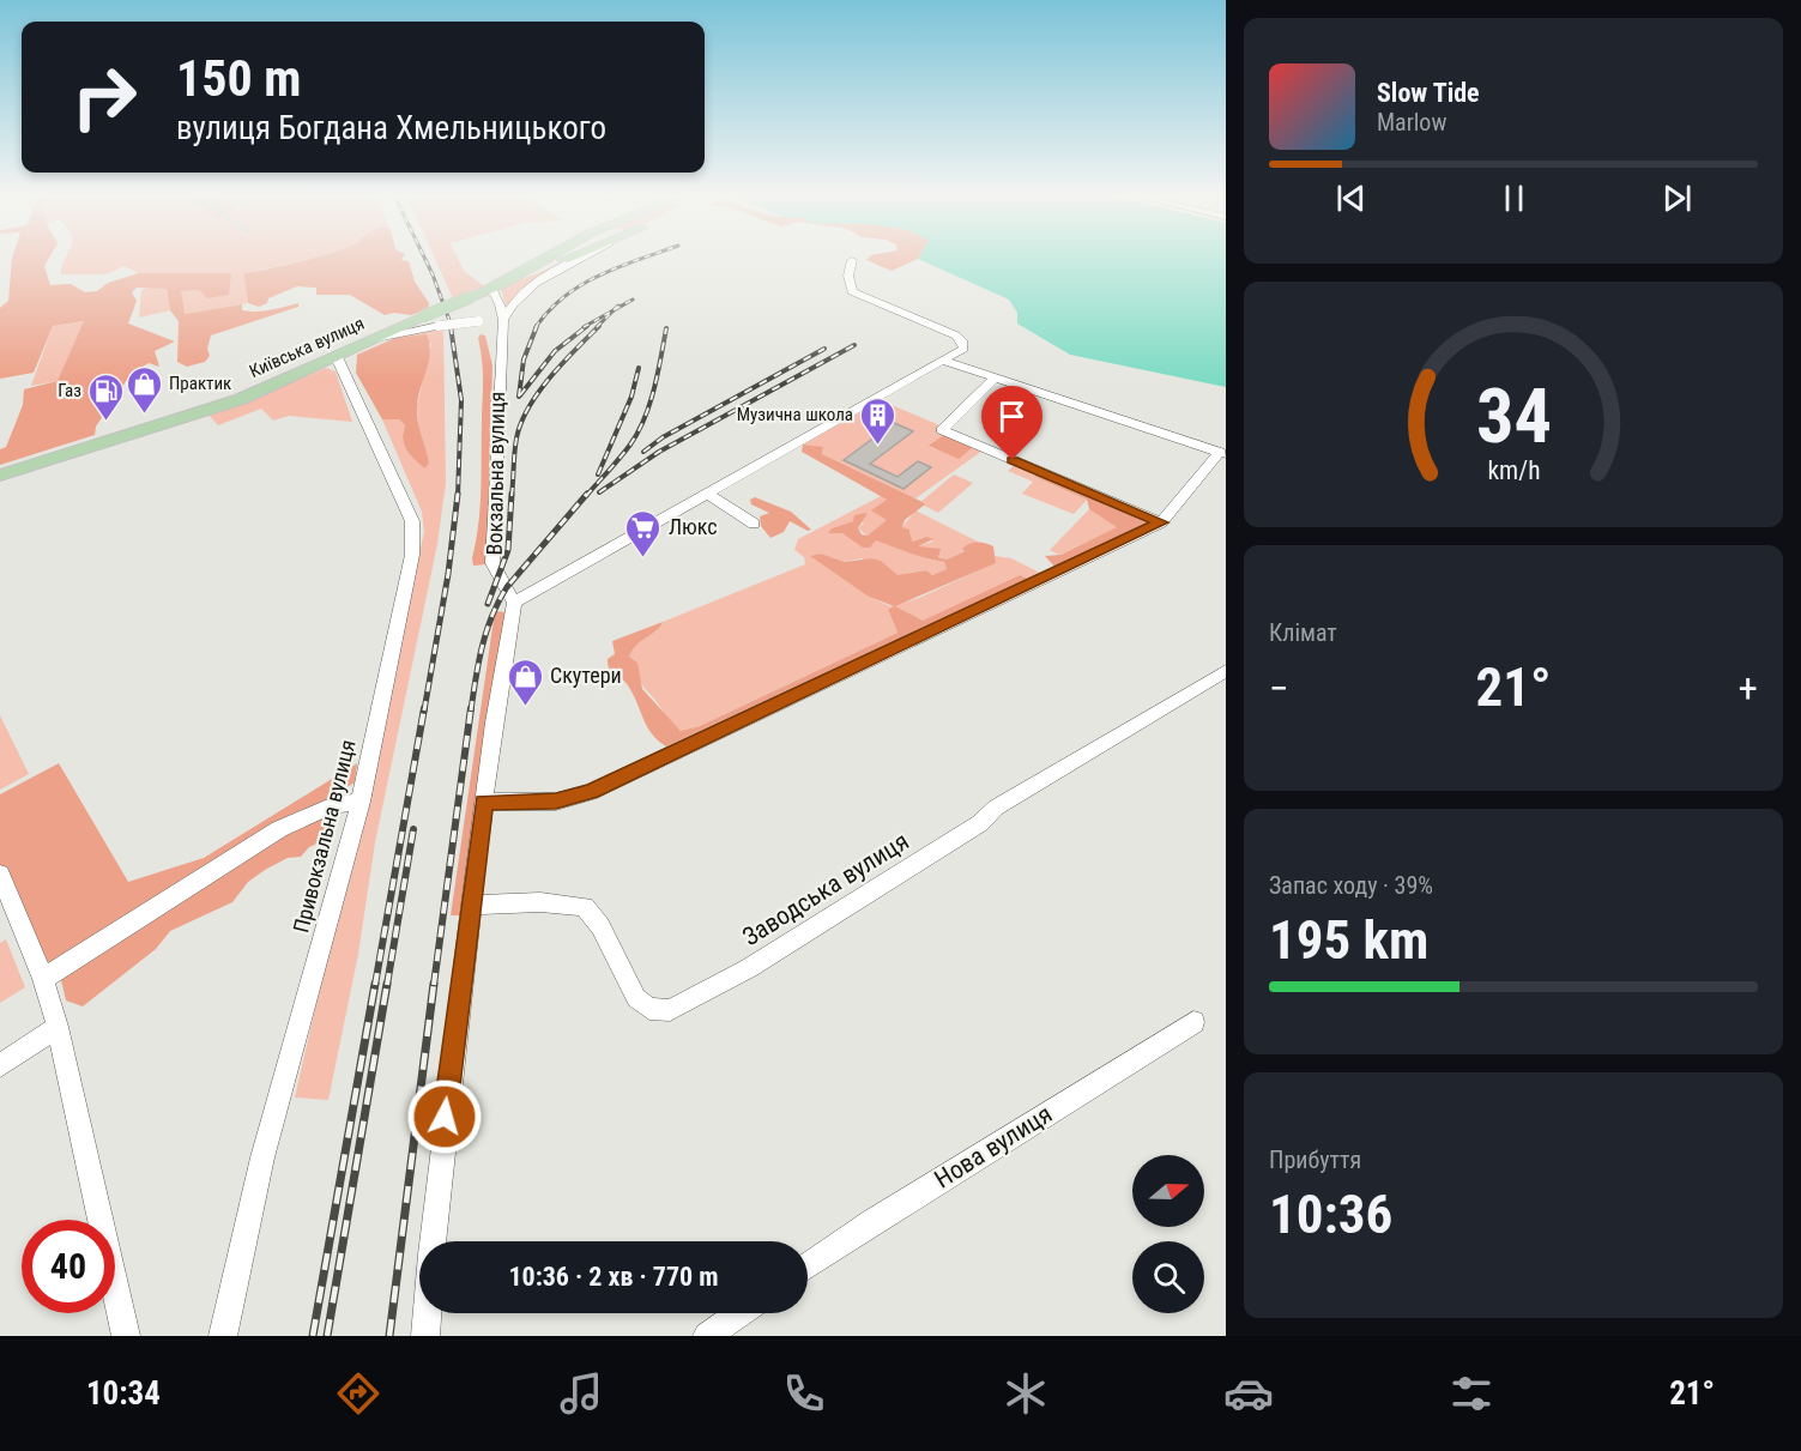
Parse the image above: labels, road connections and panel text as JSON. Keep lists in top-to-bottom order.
{
  "streets": {
    "main road": ["Київська вулиця"],
    "street": [
      "Вокзальна вулиця",
      "Привокзальна вулиця",
      "Заводська вулиця",
      "Нова вулиця"
    ]
  },
  "crossings": [
    ["Київська вулиця", "Вокзальна вулиця"],
    ["Київська вулиця", "Привокзальна вулиця"]
  ],
  "places": {
    "shop": ["Практик", "Скутери"],
    "fuel station": ["Газ"],
    "building": ["Музична школа"],
    "supermarket": ["Люкс"]
  },
  "north": "right",
  "page": {
    "turn": ["150 m", "вулиця Богдана Хмельницького"],
    "song": ["Slow Tide", "Marlow"],
    "tile": [
      "Клімат",
      ["Запас ходу · 39%", "195 km"],
      ["Прибуття", "10:36"]
    ],
    "heat": ["−", "21°", "+"],
    "limit": "40",
    "trip": "10:36 · 2 хв · 770 m",
    "tabs": ["10:34", "21°"],
    "gauge": ["34", "km/h"]
  }
}
